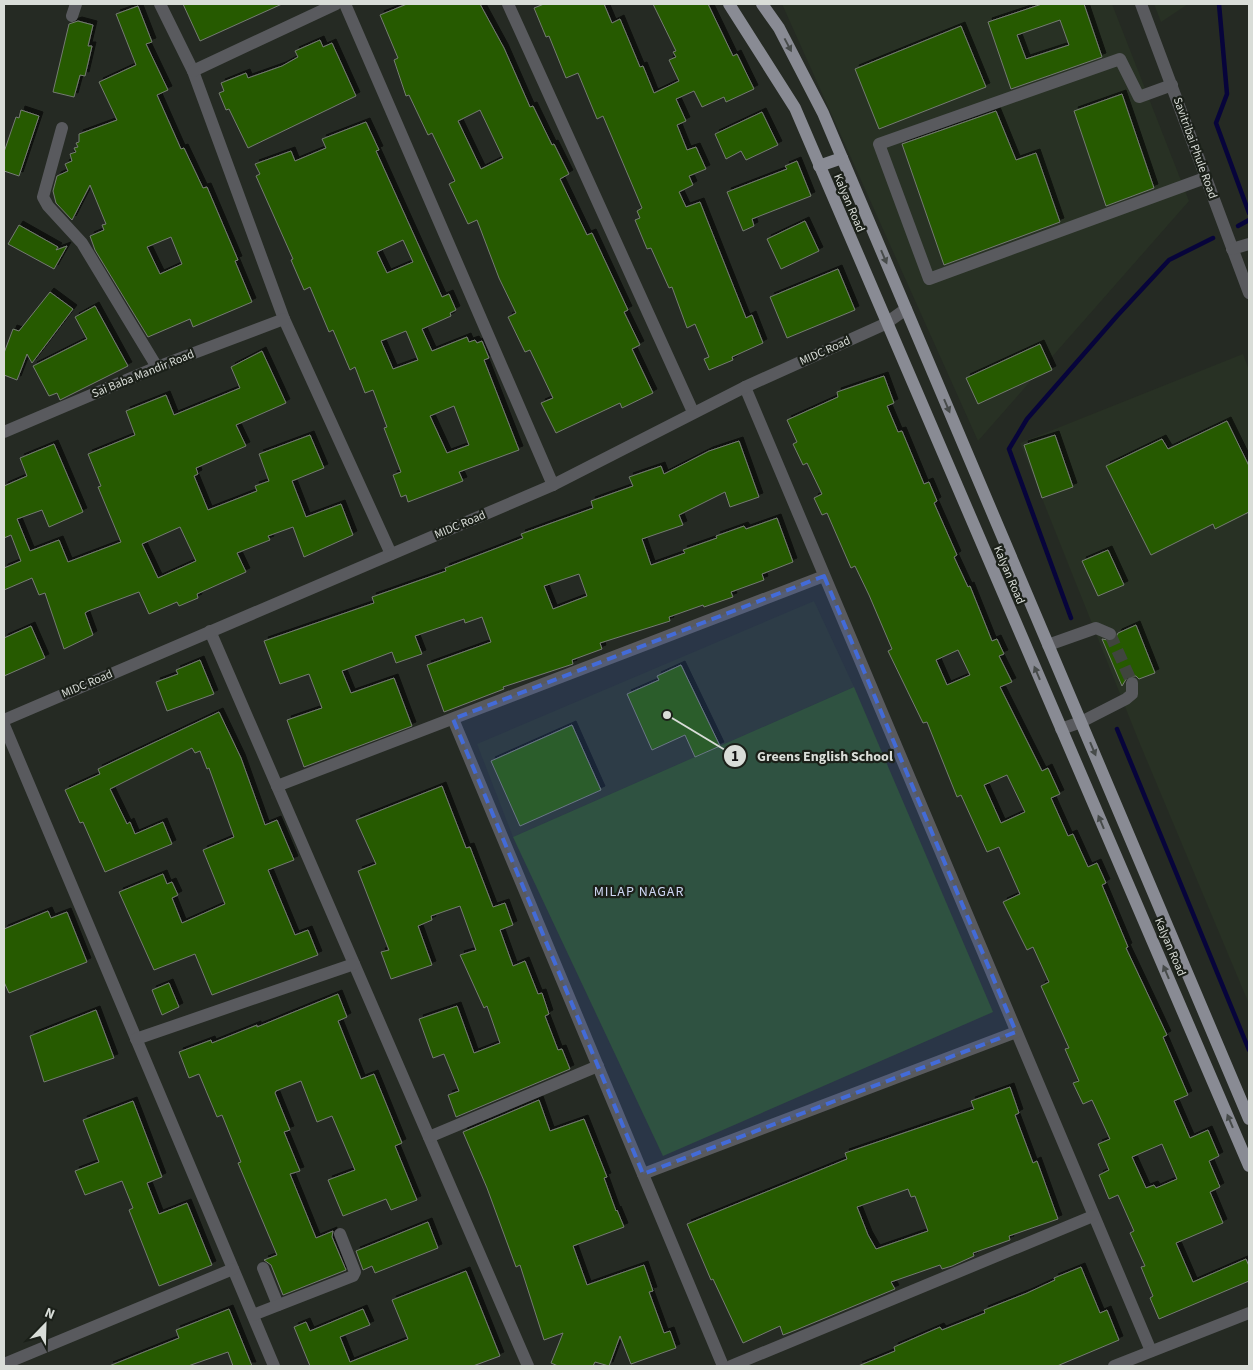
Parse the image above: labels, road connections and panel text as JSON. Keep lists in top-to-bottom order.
{
  "streets": {
    "main road": ["Kalyan Road"],
    "street": ["Savitribai Phule Road", "MIDC Road", "Sai Baba Mandir Road"]
  },
  "crossings": [
    ["Kalyan Road", "MIDC Road"]
  ],
  "districts": ["MILAP NAGAR"],
  "places": ["Greens English School"],
  "north": "top right"
}
